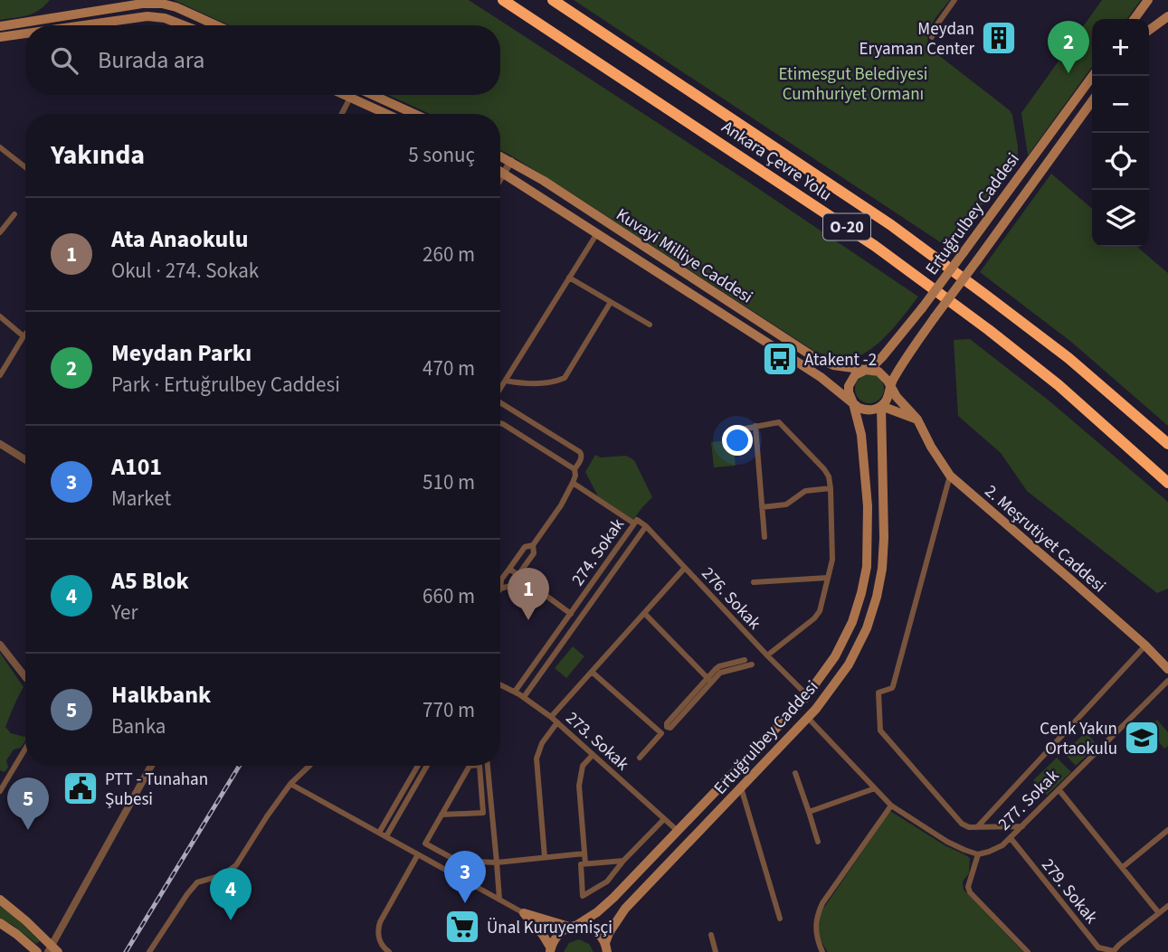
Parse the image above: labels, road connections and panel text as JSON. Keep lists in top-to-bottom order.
{
  "streets": {
    "highway": ["Ankara Çevre Yolu", "O-20"],
    "main road": ["Ertuğrulbey Caddesi", "Kuvayi Milliye Caddesi", "2. Meşrutiyet Caddesi"],
    "street": [
      "274. Sokak",
      "276. Sokak",
      "273. Sokak",
      "277. Sokak",
      "279. Sokak"
    ]
  },
  "crossings": [
    ["Ertuğrulbey Caddesi", "Kuvayi Milliye Caddesi"],
    ["Ertuğrulbey Caddesi", "2. Meşrutiyet Caddesi"],
    ["Ertuğrulbey Caddesi", "276. Sokak"],
    ["Ertuğrulbey Caddesi", "273. Sokak"],
    ["Kuvayi Milliye Caddesi", "2. Meşrutiyet Caddesi"],
    ["274. Sokak", "276. Sokak"],
    ["274. Sokak", "273. Sokak"],
    ["277. Sokak", "279. Sokak"]
  ],
  "parks": ["Etimesgut Belediyesi Cumhuriyet Ormanı"],
  "places": {
    "building": ["Meydan Eryaman Center"],
    "bus stop": ["Atakent -2"],
    "school or university": ["Cenk Yakın Ortaokulu"],
    "public building": ["PTT - Tunahan Şubesi"],
    "supermarket": ["Ünal Kuruyemişçi"]
  },
  "page": {
    "map_buttons": ["+", "−"],
    "pins": [
      "2",
      "1",
      "5",
      "3",
      "4"
    ],
    "search": "Burada ara",
    "heading": ["Yakında", "5 sonuç"],
    "list": [
      {
        "mark": "1",
        "name": "Ata Anaokulu",
        "note": "Okul · 274. Sokak",
        "value": "260 m"
      },
      {
        "mark": "2",
        "name": "Meydan Parkı",
        "note": "Park · Ertuğrulbey Caddesi",
        "value": "470 m"
      },
      {
        "mark": "3",
        "name": "A101",
        "note": "Market",
        "value": "510 m"
      },
      {
        "mark": "4",
        "name": "A5 Blok",
        "note": "Yer",
        "value": "660 m"
      },
      {
        "mark": "5",
        "name": "Halkbank",
        "note": "Banka",
        "value": "770 m"
      }
    ]
  }
}
